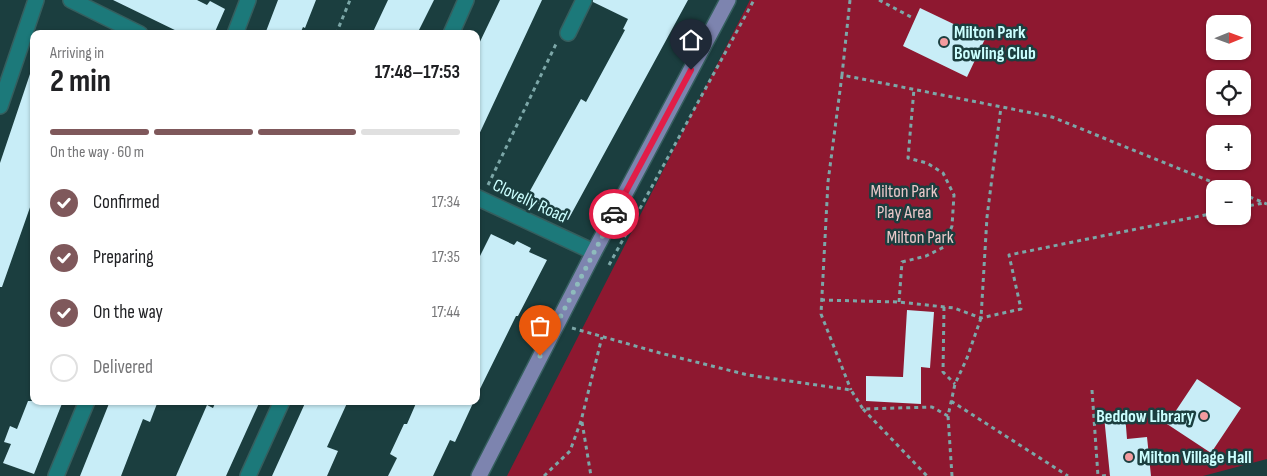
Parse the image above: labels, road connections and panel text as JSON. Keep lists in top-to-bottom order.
{
  "streets": {
    "street": ["Clovelly Road"]
  },
  "parks": ["Milton Park Play Area", "Milton Park"],
  "places": ["Milton Park Bowling Club", "Beddow Library", "Milton Village Hall"],
  "north": "right",
  "page": {
    "map_buttons": ["+", "−"],
    "heading": ["2 min", "Arriving in", "17:48–17:53"],
    "bar": "On the way · 60 m",
    "list": [
      ["Confirmed", "17:34"],
      ["Preparing", "17:35"],
      ["On the way", "17:44"],
      "Delivered"
    ]
  }
}
